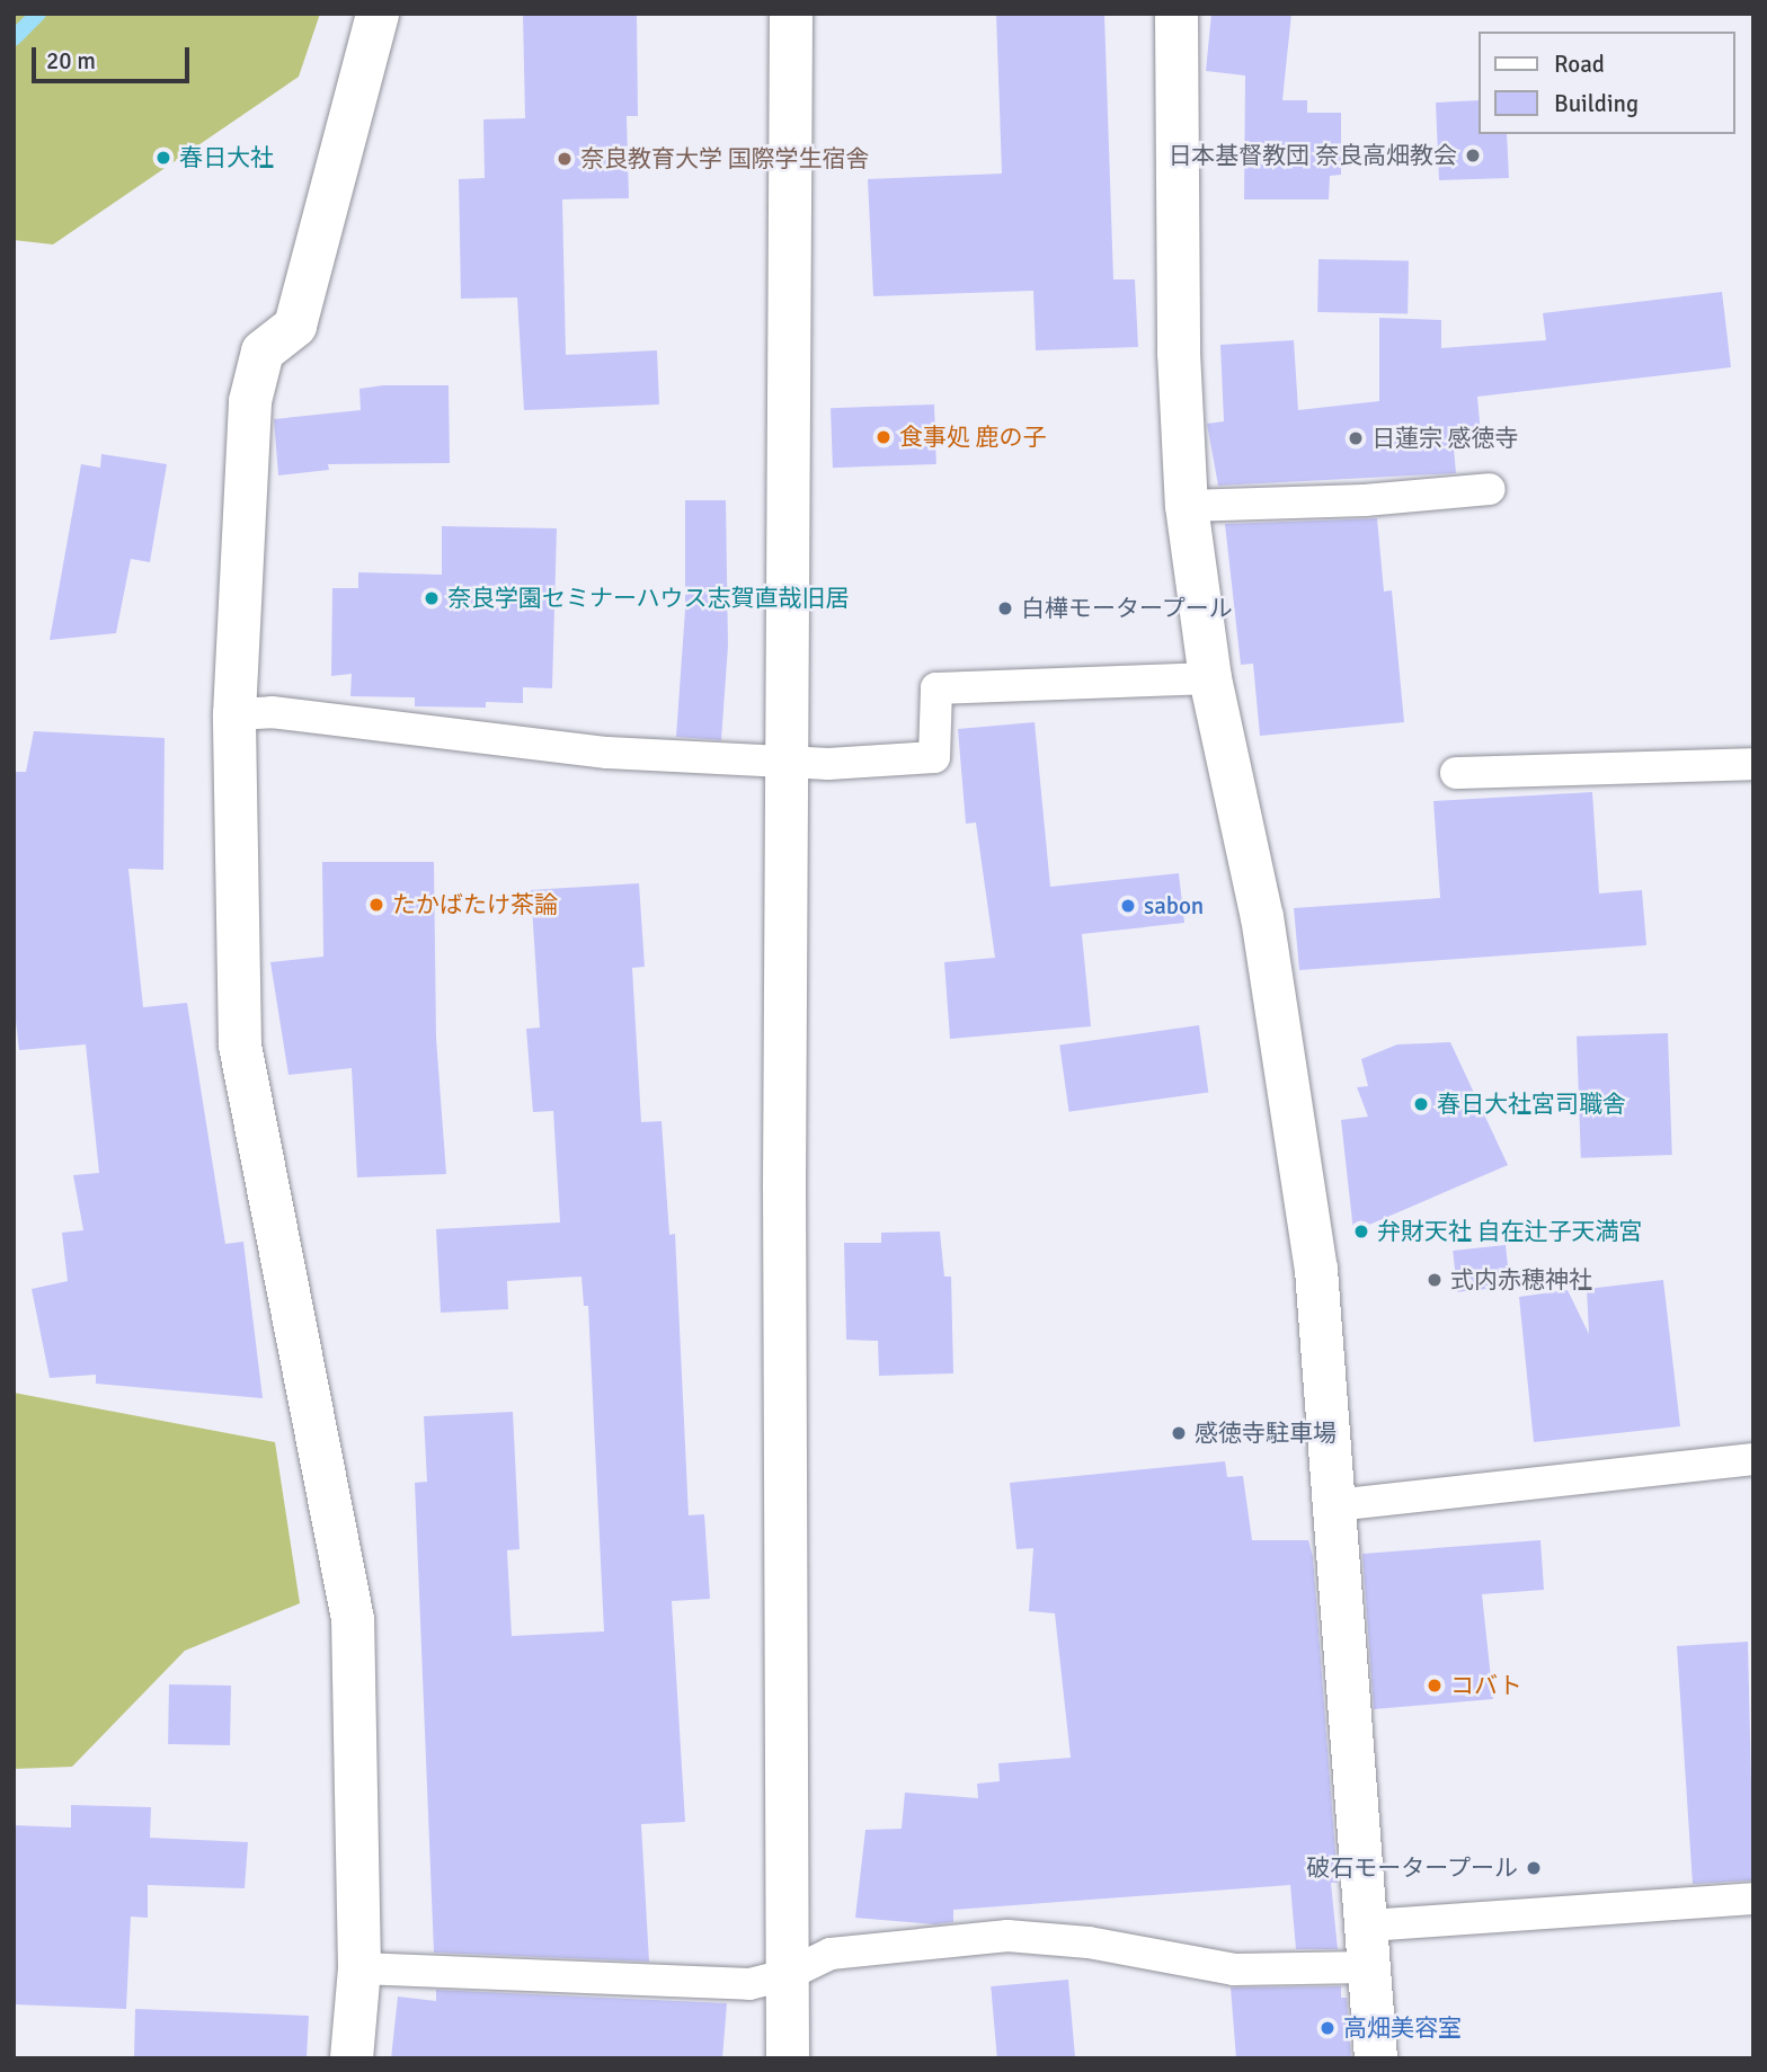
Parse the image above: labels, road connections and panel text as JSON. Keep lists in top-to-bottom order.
{
  "places": [
    "日本基督教団 奈良高畑教会",
    "春日大社",
    "奈良教育大学 国際学生宿舎",
    "食事処 鹿の子",
    "日蓮宗 感徳寺",
    "奈良学園セミナーハウス志賀直哉旧居",
    "白樺モータープール",
    "たかばたけ茶論",
    "sabon",
    "春日大社宮司職舎",
    "弁財天社 自在辻子天満宮",
    "式内赤穂神社",
    "感徳寺駐車場",
    "コバト",
    "破石モータープール",
    "高畑美容室"
  ],
  "legend": ["Road", "Building"],
  "scale_bar": "20 m"
}
